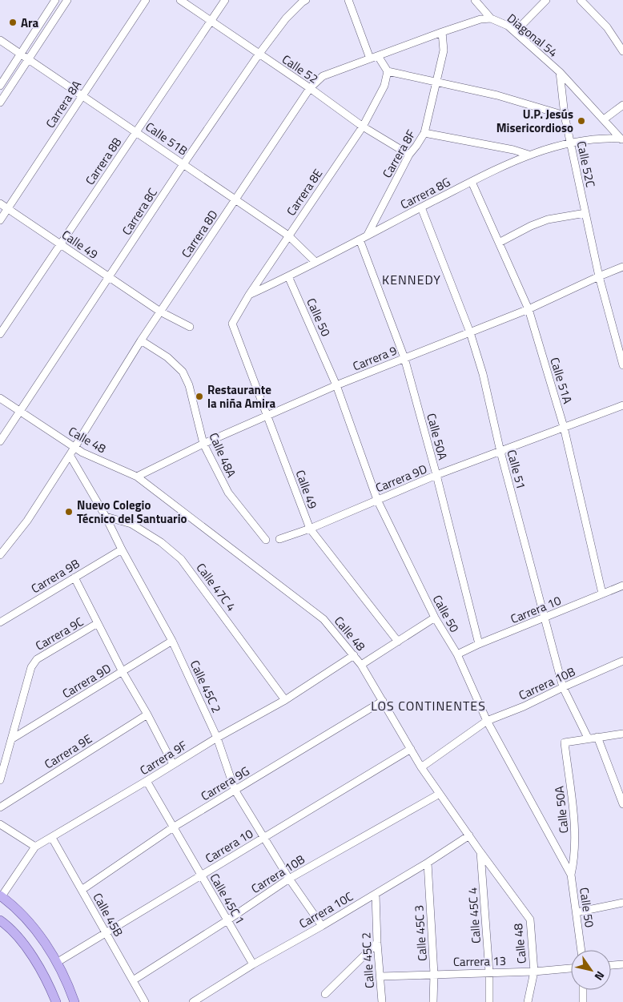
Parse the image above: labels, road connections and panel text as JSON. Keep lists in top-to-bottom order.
{
  "streets": {
    "street": [
      "Diagonal 54",
      "Calle 52",
      "Carrera 8A",
      "Calle 51B",
      "Carrera 8F",
      "Carrera 8B",
      "Calle 52C",
      "Carrera 8E",
      "Carrera 8G",
      "Carrera 8C",
      "Carrera 8D",
      "Calle 49",
      "Calle 50",
      "Carrera 9",
      "Calle 51A",
      "Calle 50A",
      "Calle 48",
      "Calle 48A",
      "Calle 51",
      "Carrera 9D",
      "Carrera 9B",
      "Calle 47C 4",
      "Carrera 10",
      "Carrera 9C",
      "Carrera 10B",
      "Calle 45C 2",
      "Carrera 9E",
      "Carrera 9F",
      "Carrera 9G",
      "Calle 45C 1",
      "Carrera 10C",
      "Calle 45B",
      "Calle 45C 4",
      "Calle 45C 3",
      "Carrera 13"
    ]
  },
  "crossings": [
    ["Diagonal 54", "Calle 52C"],
    ["Diagonal 54", "Carrera 8G"],
    ["Diagonal 54", "Carrera 8D"],
    ["Calle 52", "Carrera 8F"],
    ["Calle 52", "Carrera 8B"],
    ["Calle 52", "Carrera 8E"],
    ["Calle 52", "Carrera 8C"],
    ["Calle 52", "Carrera 8D"],
    ["Carrera 8A", "Calle 51B"],
    ["Carrera 8A", "Calle 49"],
    ["Calle 51B", "Carrera 8B"],
    ["Calle 51B", "Carrera 8E"],
    ["Calle 51B", "Carrera 8G"],
    ["Calle 51B", "Carrera 8C"],
    ["Calle 51B", "Carrera 8D"],
    ["Carrera 8F", "Carrera 8G"],
    ["Carrera 8F", "Carrera 8D"],
    ["Carrera 8B", "Calle 49"],
    ["Calle 52C", "Carrera 8G"],
    ["Calle 52C", "Carrera 9"],
    ["Carrera 8E", "Carrera 8G"],
    ["Carrera 8E", "Calle 49"],
    ["Carrera 8G", "Calle 50"],
    ["Carrera 8G", "Calle 51A"],
    ["Carrera 8G", "Calle 50A"],
    ["Carrera 8G", "Calle 51"],
    ["Carrera 8C", "Calle 49"],
    ["Carrera 8C", "Calle 48"],
    ["Carrera 8D", "Calle 49"],
    ["Carrera 8D", "Calle 48"],
    ["Carrera 8D", "Calle 48A"],
    ["Carrera 8D", "Calle 45C 2"],
    ["Calle 49", "Carrera 9"],
    ["Calle 49", "Carrera 9D"],
    ["Calle 50", "Carrera 9"],
    ["Calle 50", "Calle 50A"],
    ["Calle 50", "Carrera 9D"],
    ["Calle 50", "Carrera 10"],
    ["Calle 50", "Carrera 10B"],
    ["Carrera 9", "Calle 51A"],
    ["Carrera 9", "Calle 50A"],
    ["Carrera 9", "Calle 48"],
    ["Carrera 9", "Calle 48A"],
    ["Carrera 9", "Calle 51"],
    ["Calle 51A", "Carrera 9D"],
    ["Calle 51A", "Carrera 10"],
    ["Calle 50A", "Calle 51"],
    ["Calle 50A", "Carrera 9D"],
    ["Calle 50A", "Carrera 10"],
    ["Calle 48", "Carrera 10"],
    ["Calle 48", "Carrera 10B"],
    ["Calle 48", "Carrera 9F"],
    ["Calle 48", "Carrera 9G"],
    ["Calle 48", "Carrera 10C"],
    ["Calle 48", "Calle 45C 4"],
    ["Calle 48", "Carrera 13"],
    ["Calle 51", "Carrera 9D"],
    ["Calle 51", "Carrera 10"],
    ["Calle 51", "Carrera 10B"],
    ["Carrera 9D", "Carrera 9C"],
    ["Carrera 9D", "Calle 45C 2"],
    ["Carrera 9B", "Calle 45C 2"],
    ["Calle 47C 4", "Calle 45C 2"],
    ["Calle 47C 4", "Carrera 9F"],
    ["Carrera 10", "Calle 45C 2"],
    ["Carrera 10", "Calle 45C 1"],
    ["Carrera 10", "Calle 45B"],
    ["Carrera 10B", "Calle 45C 2"],
    ["Carrera 10B", "Calle 45C 1"],
    ["Carrera 10B", "Calle 45B"],
    ["Calle 45C 2", "Carrera 9F"],
    ["Calle 45C 2", "Carrera 9G"],
    ["Calle 45C 2", "Carrera 10C"],
    ["Calle 45C 2", "Carrera 13"],
    ["Carrera 9F", "Calle 45C 1"],
    ["Carrera 9F", "Calle 45B"],
    ["Carrera 9G", "Calle 45C 1"],
    ["Carrera 9G", "Calle 45B"],
    ["Calle 45C 1", "Carrera 10C"],
    ["Carrera 10C", "Calle 45C 3"],
    ["Calle 45C 4", "Carrera 13"],
    ["Calle 45C 3", "Carrera 13"]
  ],
  "districts": ["KENNEDY", "LOS CONTINENTES"],
  "places": [
    "Ara",
    "U.P. Jesús Misericordioso",
    "Restaurante la niña Amira",
    "Nuevo Colegio Técnico del Santuario"
  ],
  "north": "bottom right"
}
